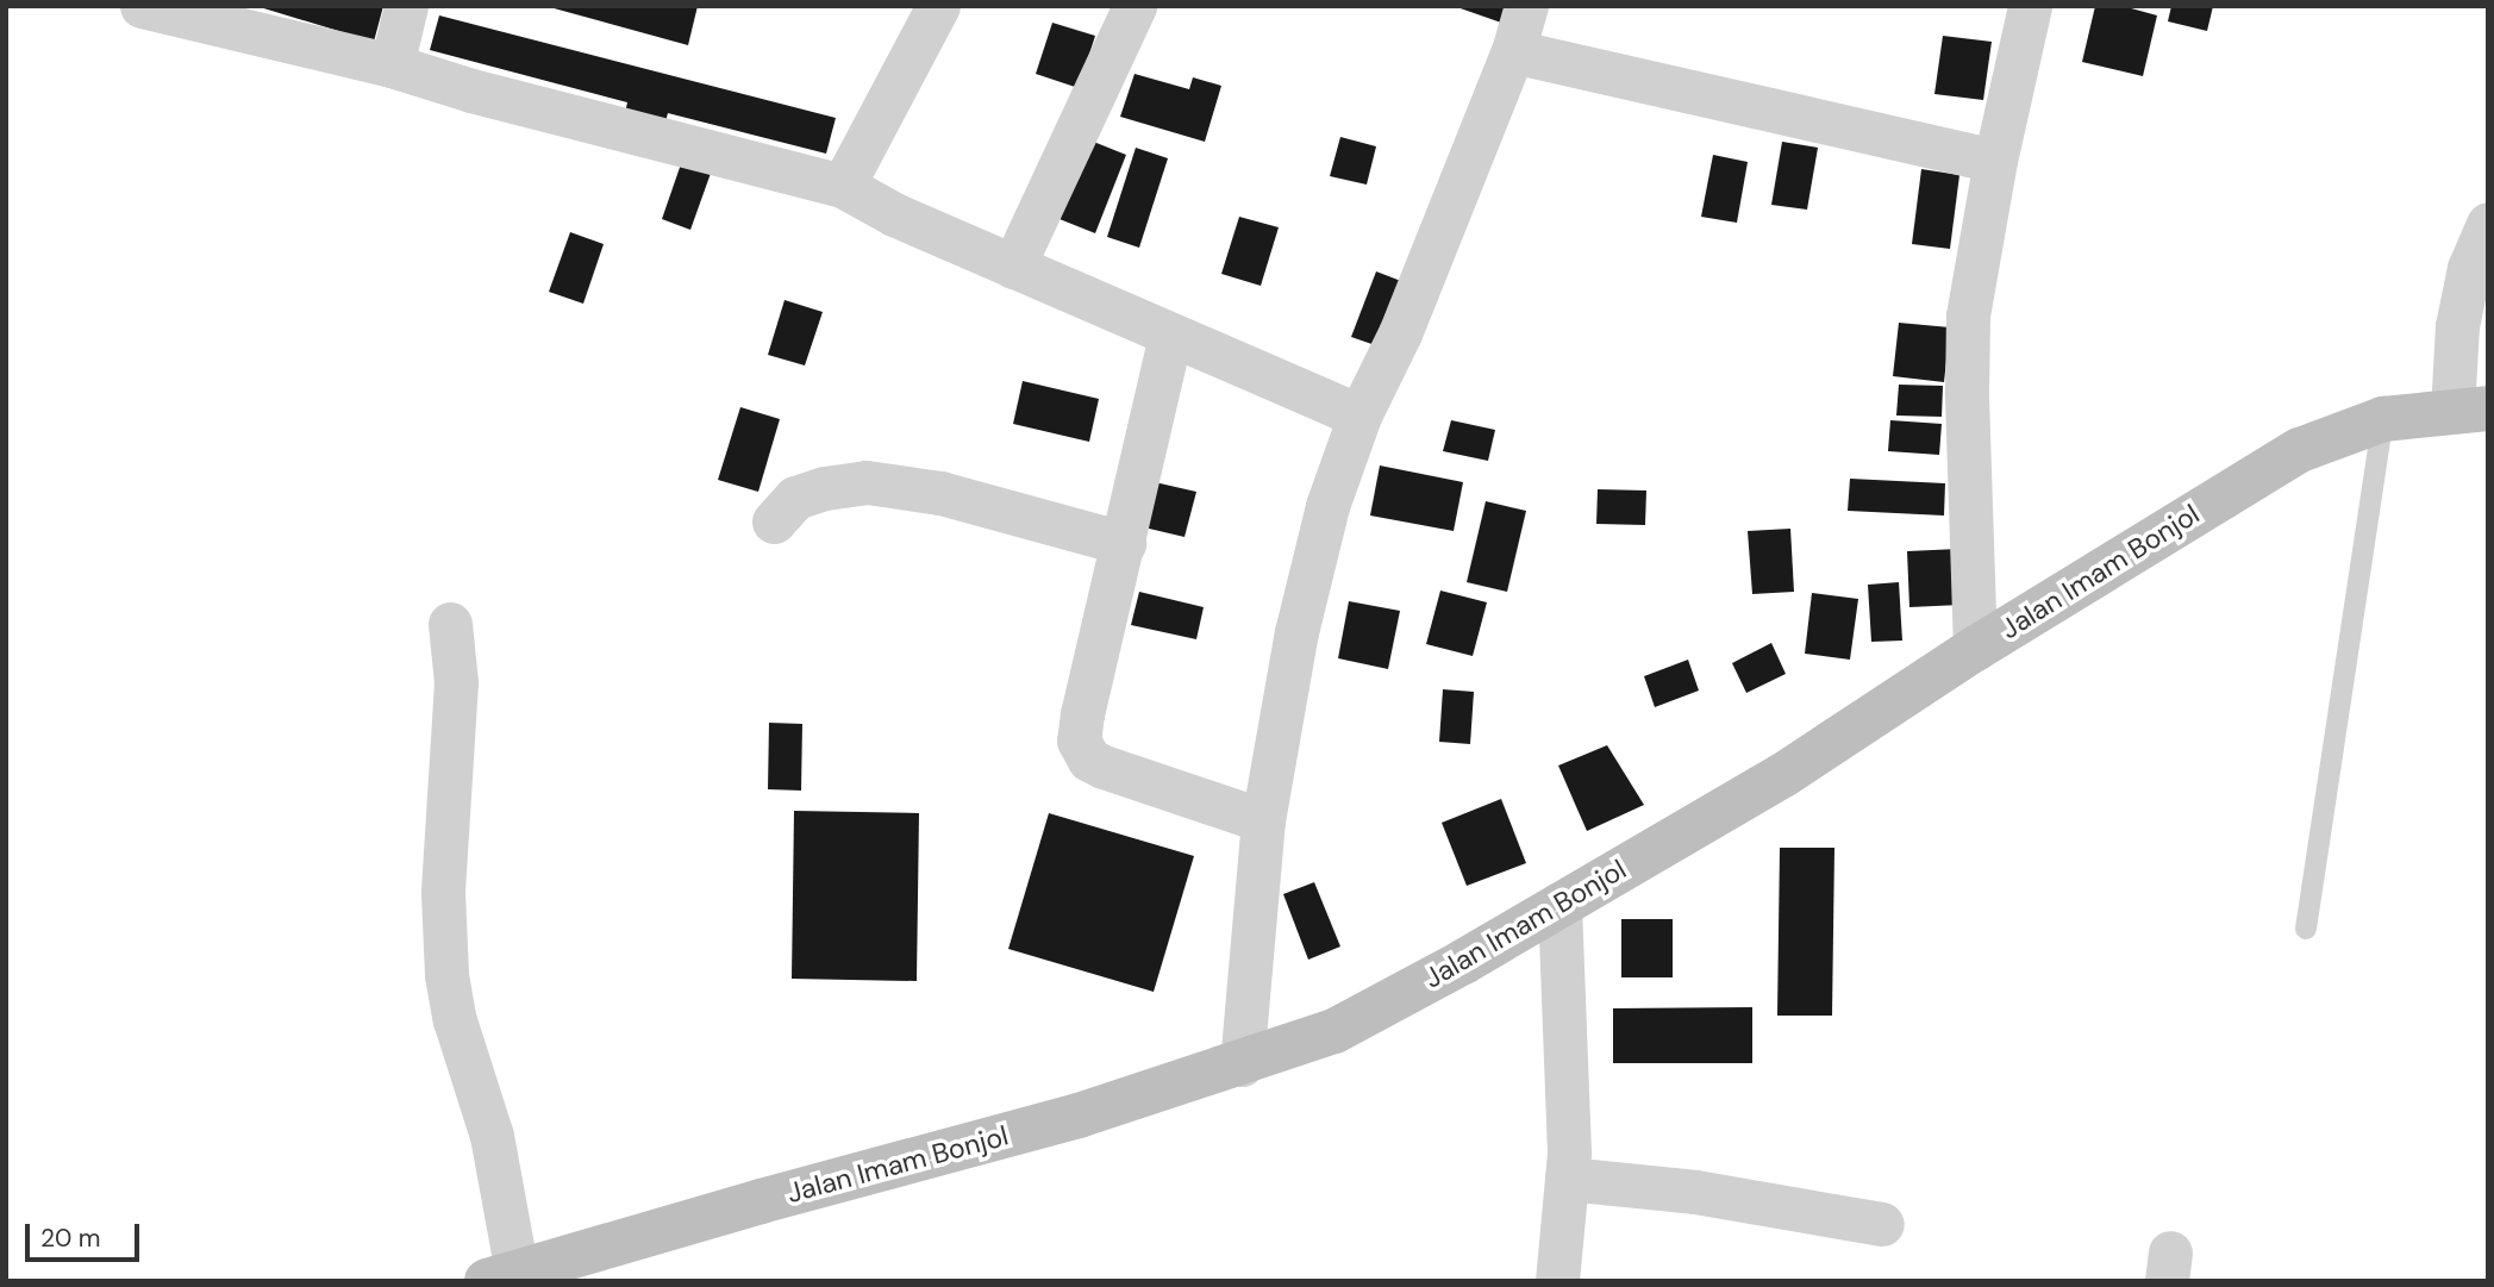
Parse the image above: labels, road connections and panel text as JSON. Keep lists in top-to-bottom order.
{
  "streets": {
    "street": ["Jalan Imam Bonjol"]
  },
  "scale_bar": "20 m"
}
